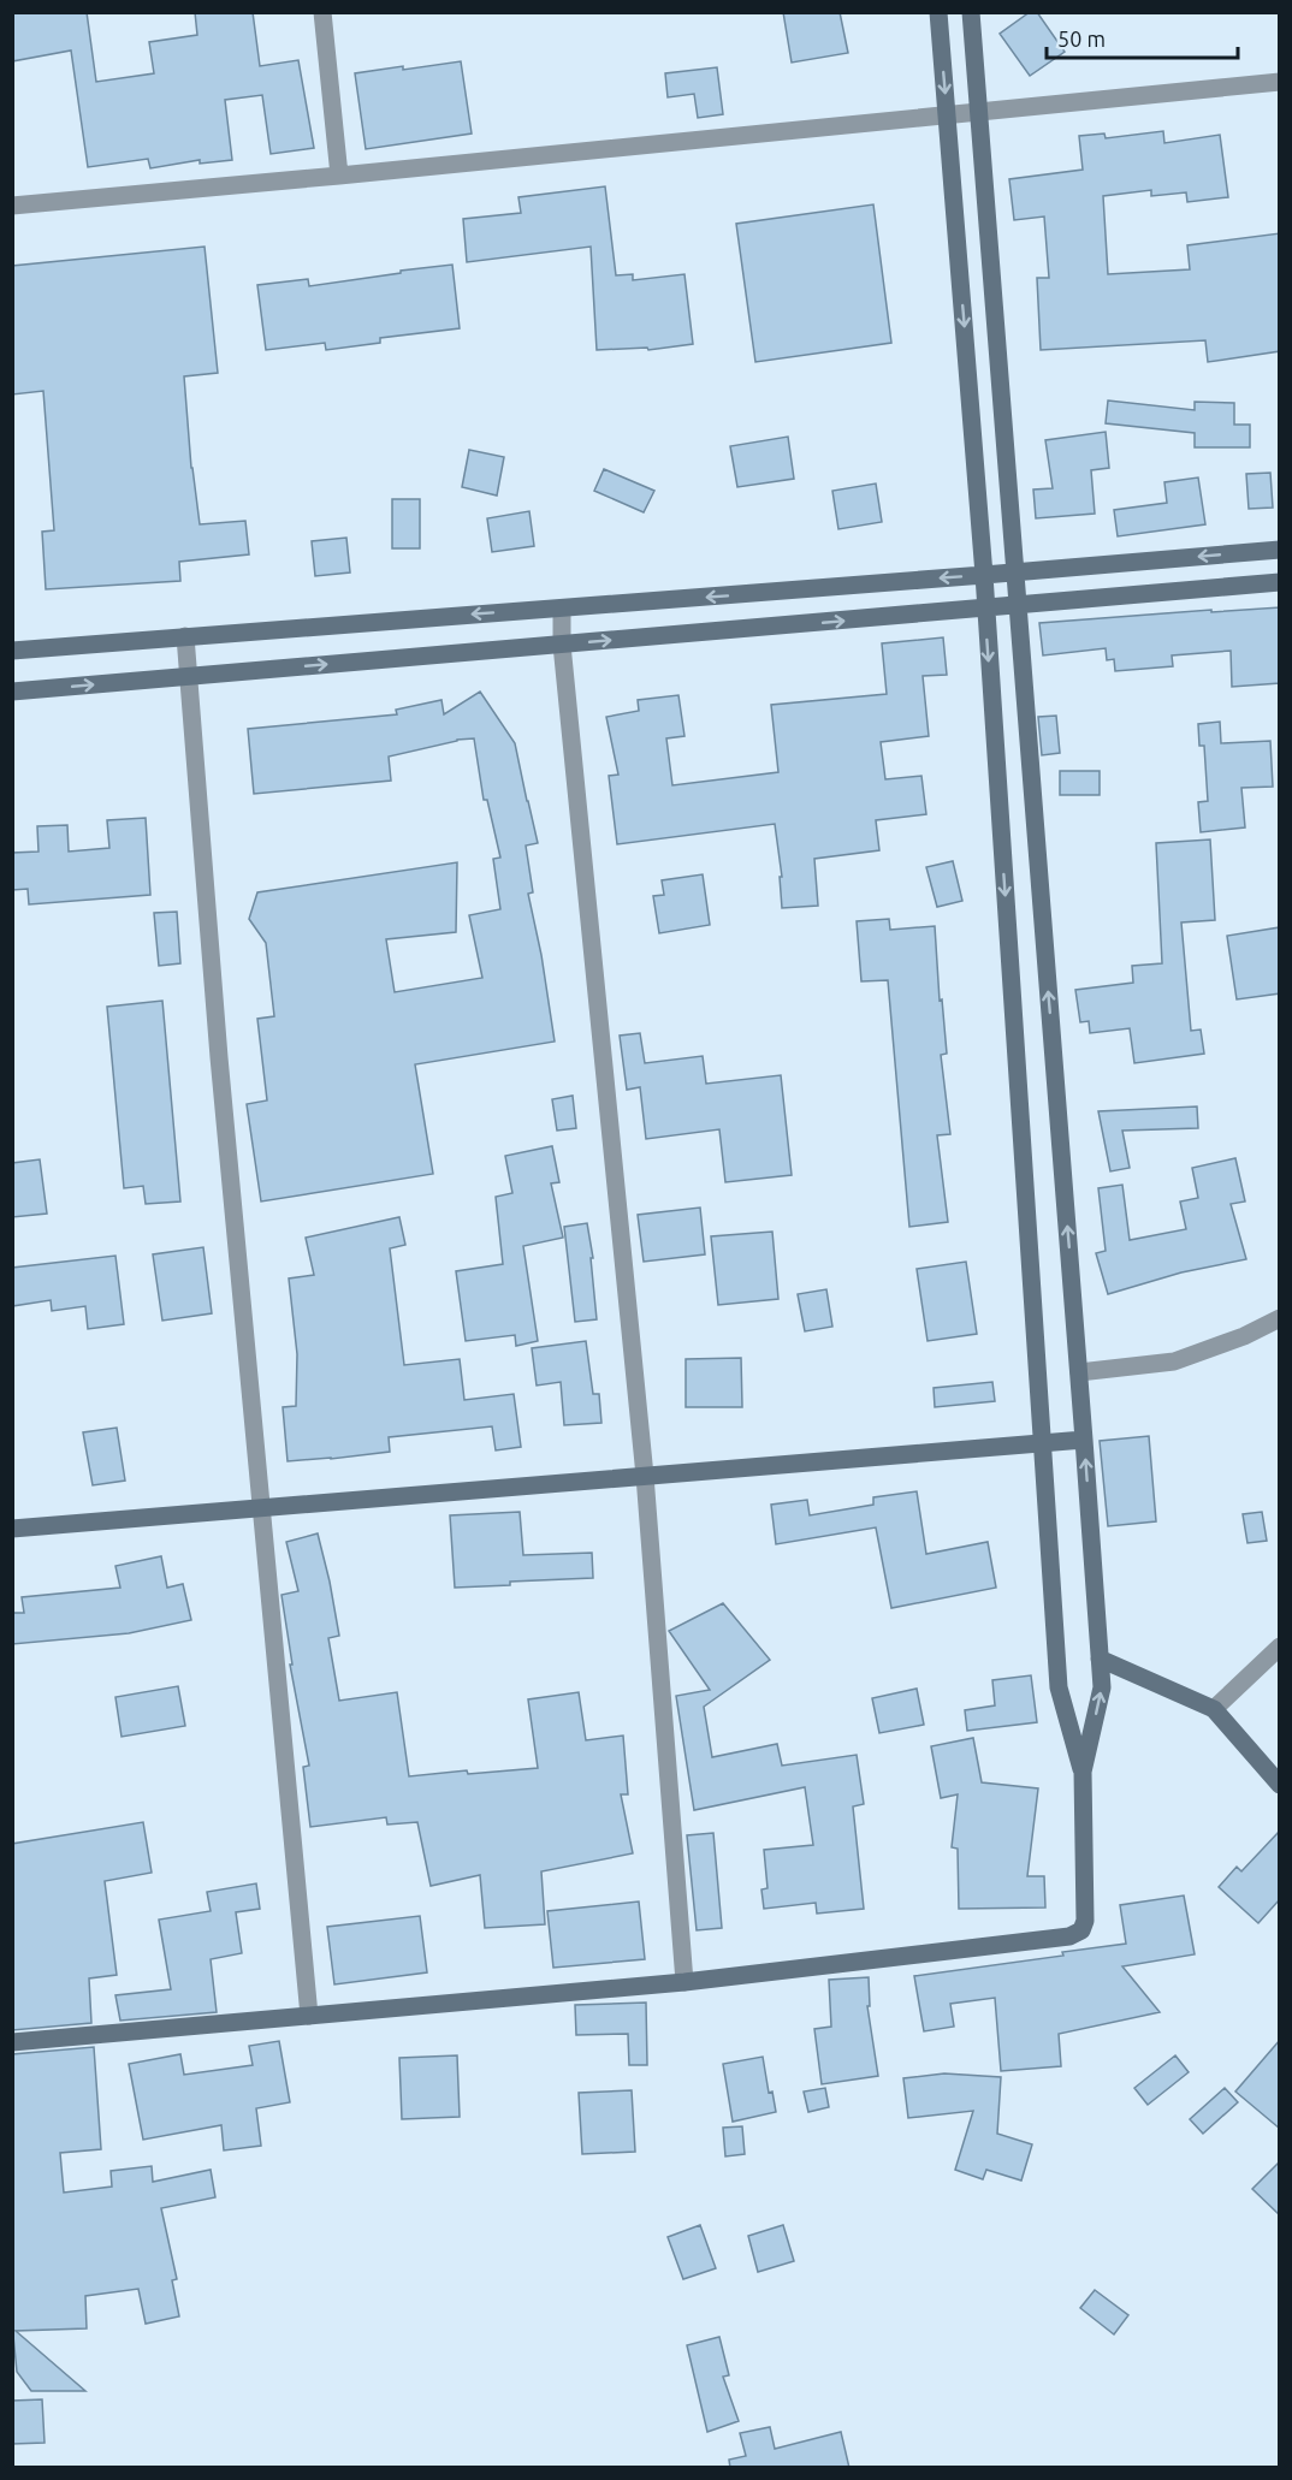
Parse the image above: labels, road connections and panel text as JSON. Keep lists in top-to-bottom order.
{
  "scale_bar": "50 m"
}
